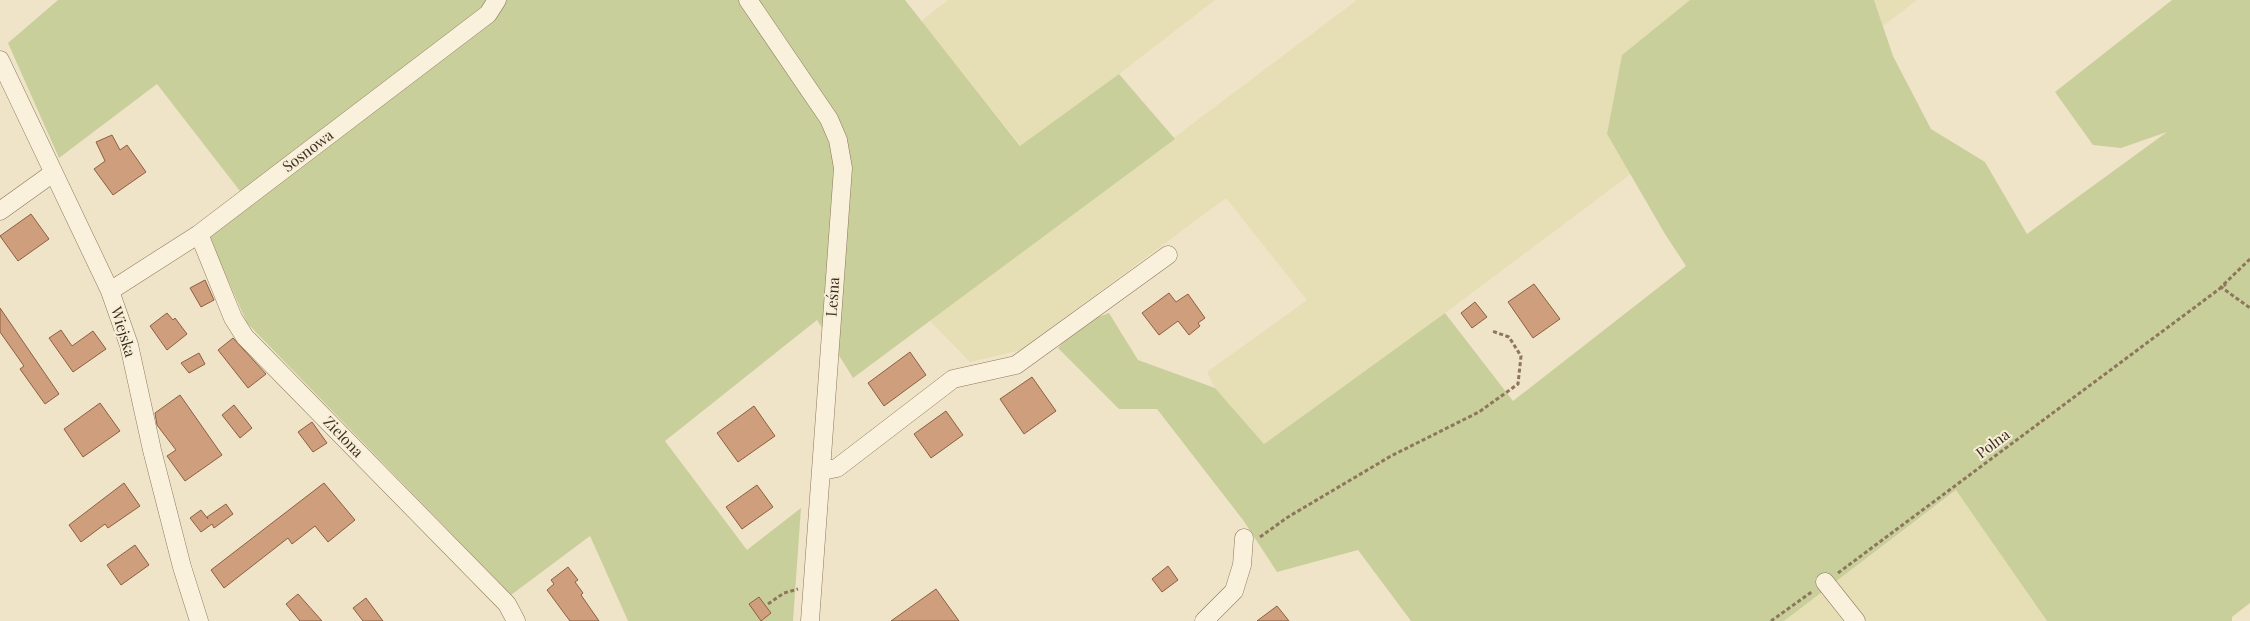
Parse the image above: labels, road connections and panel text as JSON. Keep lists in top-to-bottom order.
{
  "streets": {
    "street": [
      "Sosnowa",
      "Leśna",
      "Wiejska",
      "Zielona"
    ],
    "path": ["Polna"]
  },
  "crossings": [
    ["Sosnowa", "Wiejska"],
    ["Sosnowa", "Zielona"]
  ]
}
